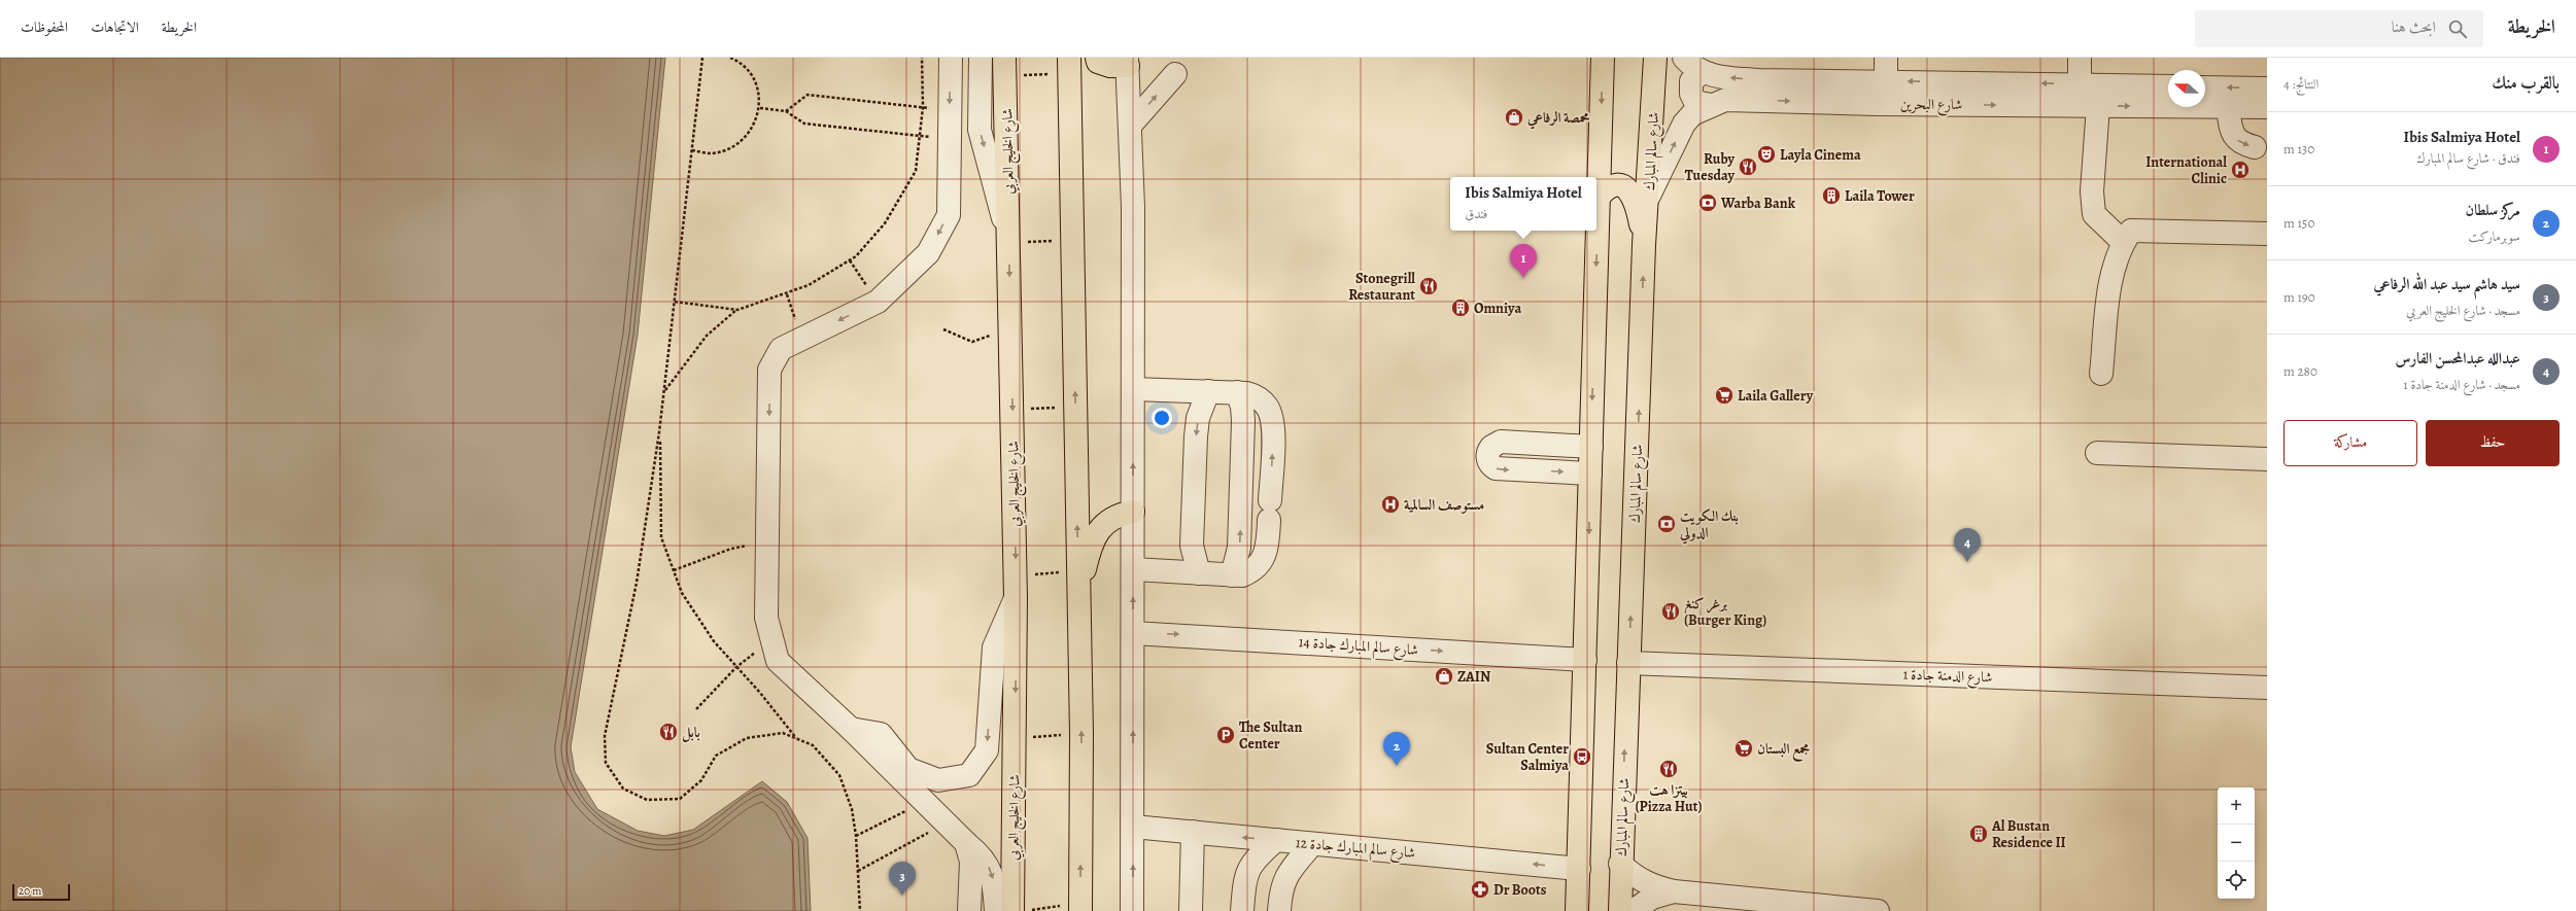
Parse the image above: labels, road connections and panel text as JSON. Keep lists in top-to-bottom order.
{
  "streets": {
    "main road": ["شارع الخليج العربي", "شارع سالم المبارك"],
    "street": [
      "شارع البحرين",
      "شارع سالم المبارك جادة 14",
      "شارع الدمنة جادة 1",
      "شارع سالم المبارك جادة 12"
    ]
  },
  "crossings": [
    ["شارع البحرين", "شارع سالم المبارك"],
    ["شارع سالم المبارك", "شارع الدمنة جادة 1"]
  ],
  "one_way": ["شارع سالم المبارك جادة 14", "شارع سالم المبارك جادة 12"],
  "places": {
    "shop": ["محمصة الرفاعي", "ZAIN"],
    "theatre": ["Layla Cinema"],
    "restaurant": [
      "Ruby Tuesday",
      "Stonegrill Restaurant",
      "برغر كنغ (Burger King)",
      "بابل",
      "بيتزا هت (Pizza Hut)"
    ],
    "hospital": ["International Clinic", "مستوصف السالمية"],
    "building": ["Laila Tower", "Omniya", "Al Bustan Residence II"],
    "bank": ["Warba Bank", "بنك الكويت الدولي"],
    "supermarket": ["Laila Gallery", "مجمع البستان"],
    "parking": ["The Sultan Center"],
    "bus stop": ["Sultan Center Salmiya"],
    "pharmacy": ["Dr Boots"]
  },
  "scale_bar": "20 m",
  "north": "left",
  "page": {
    "header": "الخريطة",
    "search": "ابحث هنا",
    "nav": ["الخريطة", "الاتجاهات", "المحفوظات"],
    "heading": ["بالقرب منك", "النتائج: 4"],
    "list": [
      {
        "mark": "1",
        "name": "Ibis Salmiya Hotel",
        "note": "فندق · شارع سالم المبارك",
        "value": "130 m"
      },
      {
        "mark": "2",
        "name": "مركز سلطان",
        "note": "سوبرماركت",
        "value": "150 m"
      },
      {
        "mark": "3",
        "name": "سيد هاشم سيد عبد الله الرفاعي",
        "note": "مسجد · شارع الخليج العربي",
        "value": "190 m"
      },
      {
        "mark": "4",
        "name": "عبدالله عبدالمحسن الفارس",
        "note": "مسجد · شارع الدمنة جادة 1",
        "value": "280 m"
      }
    ],
    "popup": ["Ibis Salmiya Hotel", "فندق"],
    "pins": [
      "1",
      "4",
      "2",
      "3"
    ],
    "buttons": ["حفظ", "مشاركة"],
    "map_buttons": ["+", "−"],
    "scale": "20 m"
  }
}
